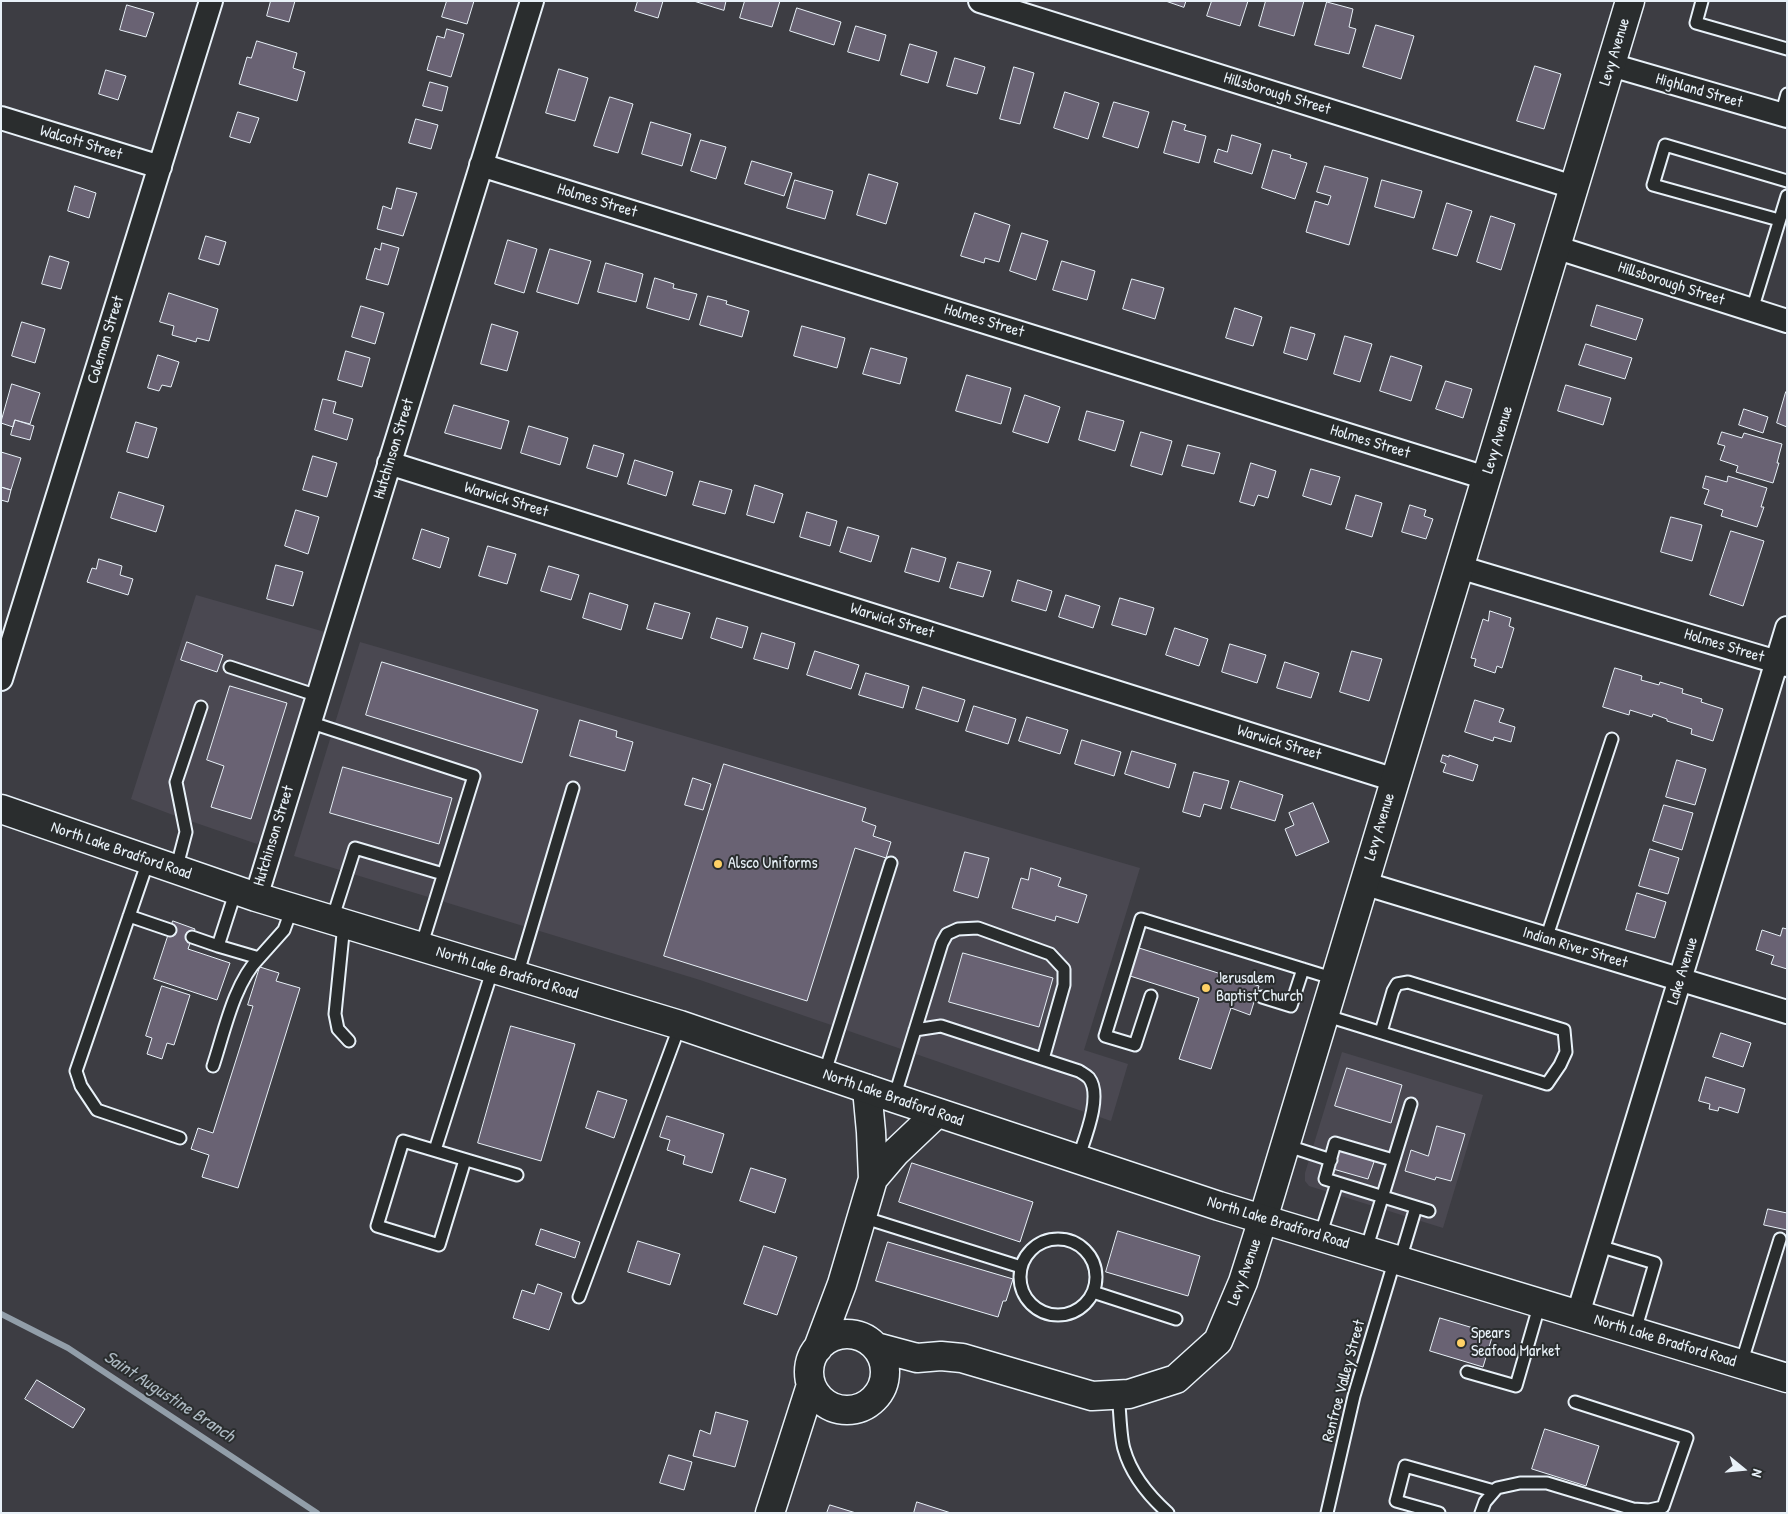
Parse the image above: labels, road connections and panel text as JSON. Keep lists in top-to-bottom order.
{
  "streets": {
    "street": [
      "Levy Avenue",
      "Highland Street",
      "Hillsborough Street",
      "Walcott Street",
      "Holmes Street",
      "Coleman Street",
      "Hutchinson Street",
      "Warwick Street",
      "North Lake Bradford Road",
      "Indian River Street",
      "Lake Avenue"
    ],
    "lane": ["Renfroe Valley Street"]
  },
  "crossings": [
    ["Levy Avenue", "Highland Street"],
    ["Levy Avenue", "Hillsborough Street"],
    ["Levy Avenue", "Holmes Street"],
    ["Levy Avenue", "Warwick Street"],
    ["Levy Avenue", "North Lake Bradford Road"],
    ["Levy Avenue", "Indian River Street"],
    ["Walcott Street", "Coleman Street"],
    ["Holmes Street", "Hutchinson Street"],
    ["Holmes Street", "Lake Avenue"],
    ["Hutchinson Street", "Warwick Street"],
    ["Hutchinson Street", "North Lake Bradford Road"],
    ["North Lake Bradford Road", "Lake Avenue"],
    ["North Lake Bradford Road", "Renfroe Valley Street"],
    ["Indian River Street", "Lake Avenue"]
  ],
  "water": ["Saint Augustine Branch"],
  "places": ["Alsco Uniforms", "Jerusalem Baptist Church", "Spears Seafood Market"],
  "north": "right"
}
